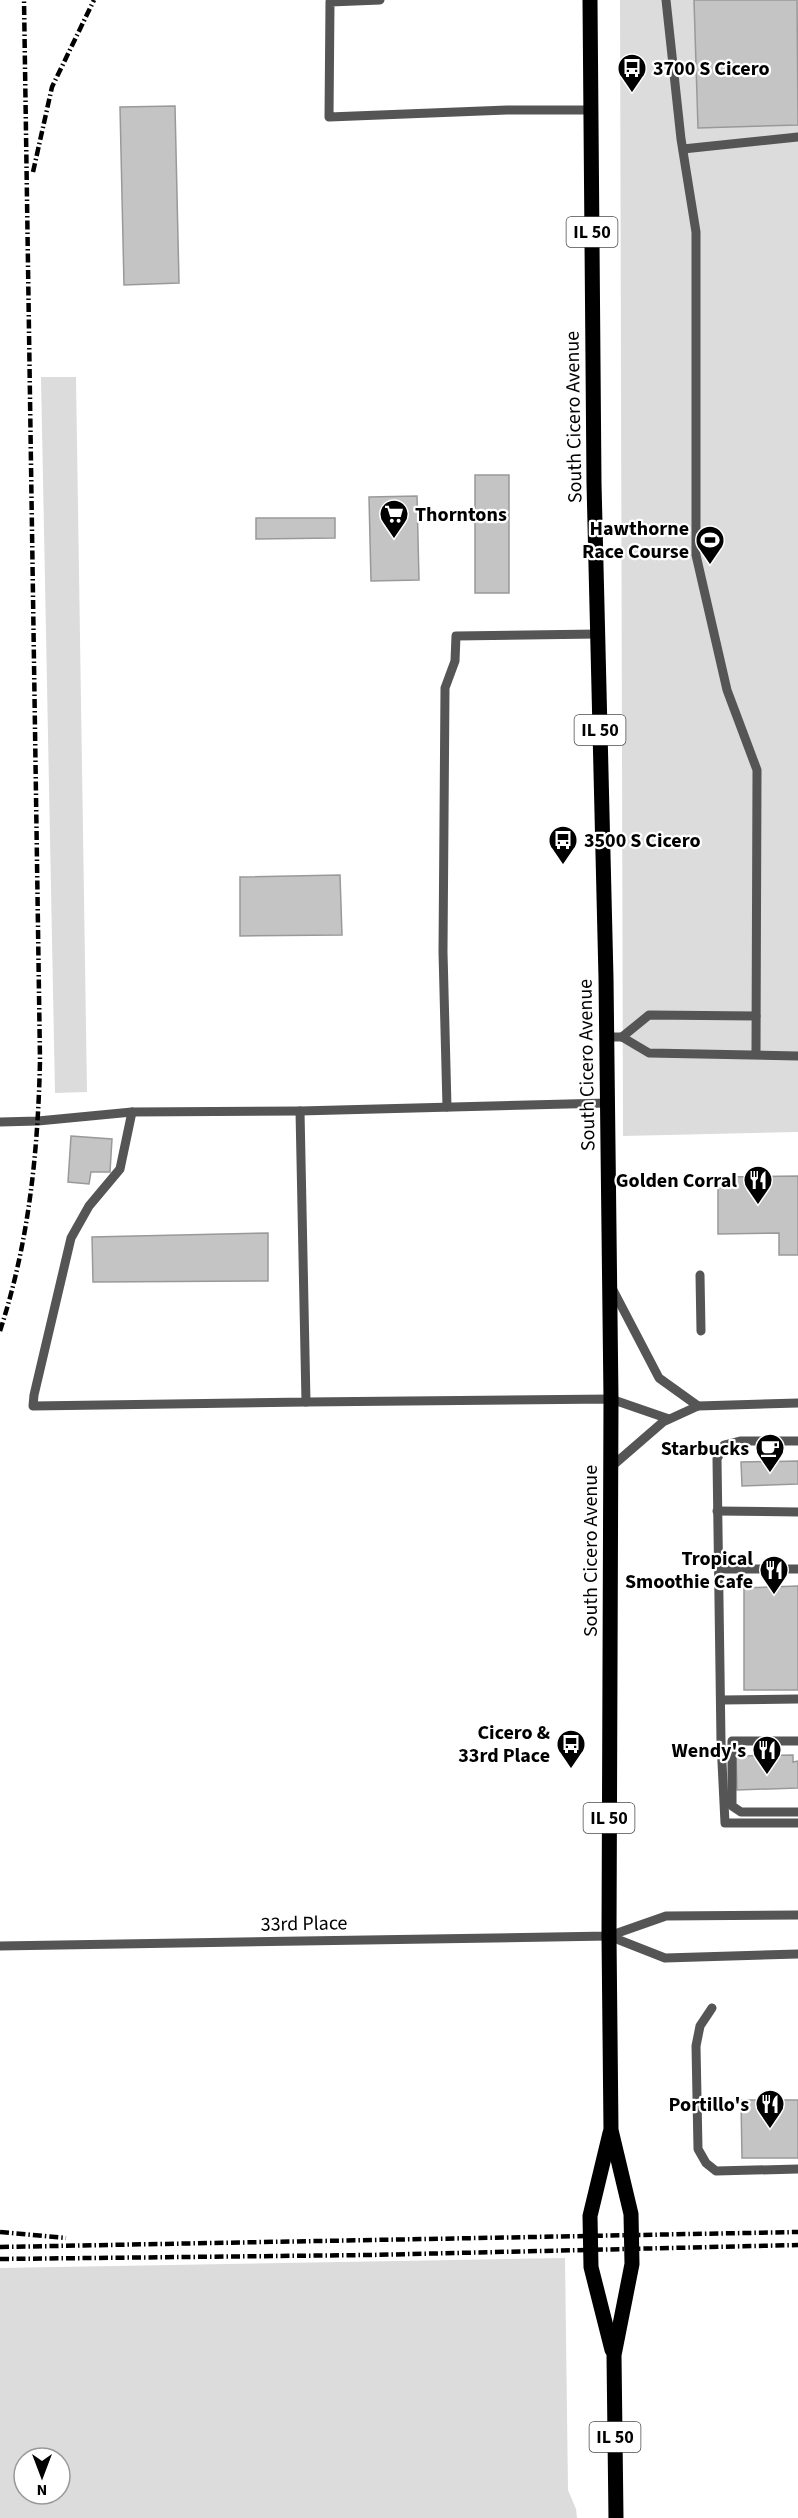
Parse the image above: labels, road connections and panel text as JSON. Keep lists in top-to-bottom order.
{
  "streets": {
    "main road": ["IL 50", "South Cicero Avenue"],
    "lane": ["33rd Place"]
  },
  "crossings": [
    ["South Cicero Avenue", "33rd Place"]
  ],
  "places": {
    "bus stop": ["3700 S Cicero", "3500 S Cicero", "Cicero & 33rd Place"],
    "supermarket": ["Thorntons"],
    "sports": ["Hawthorne Race Course"],
    "restaurant": [
      "Golden Corral",
      "Tropical Smoothie Cafe",
      "Wendy's",
      "Portillo's"
    ],
    "cafe": ["Starbucks"]
  },
  "north": "bottom"
}
